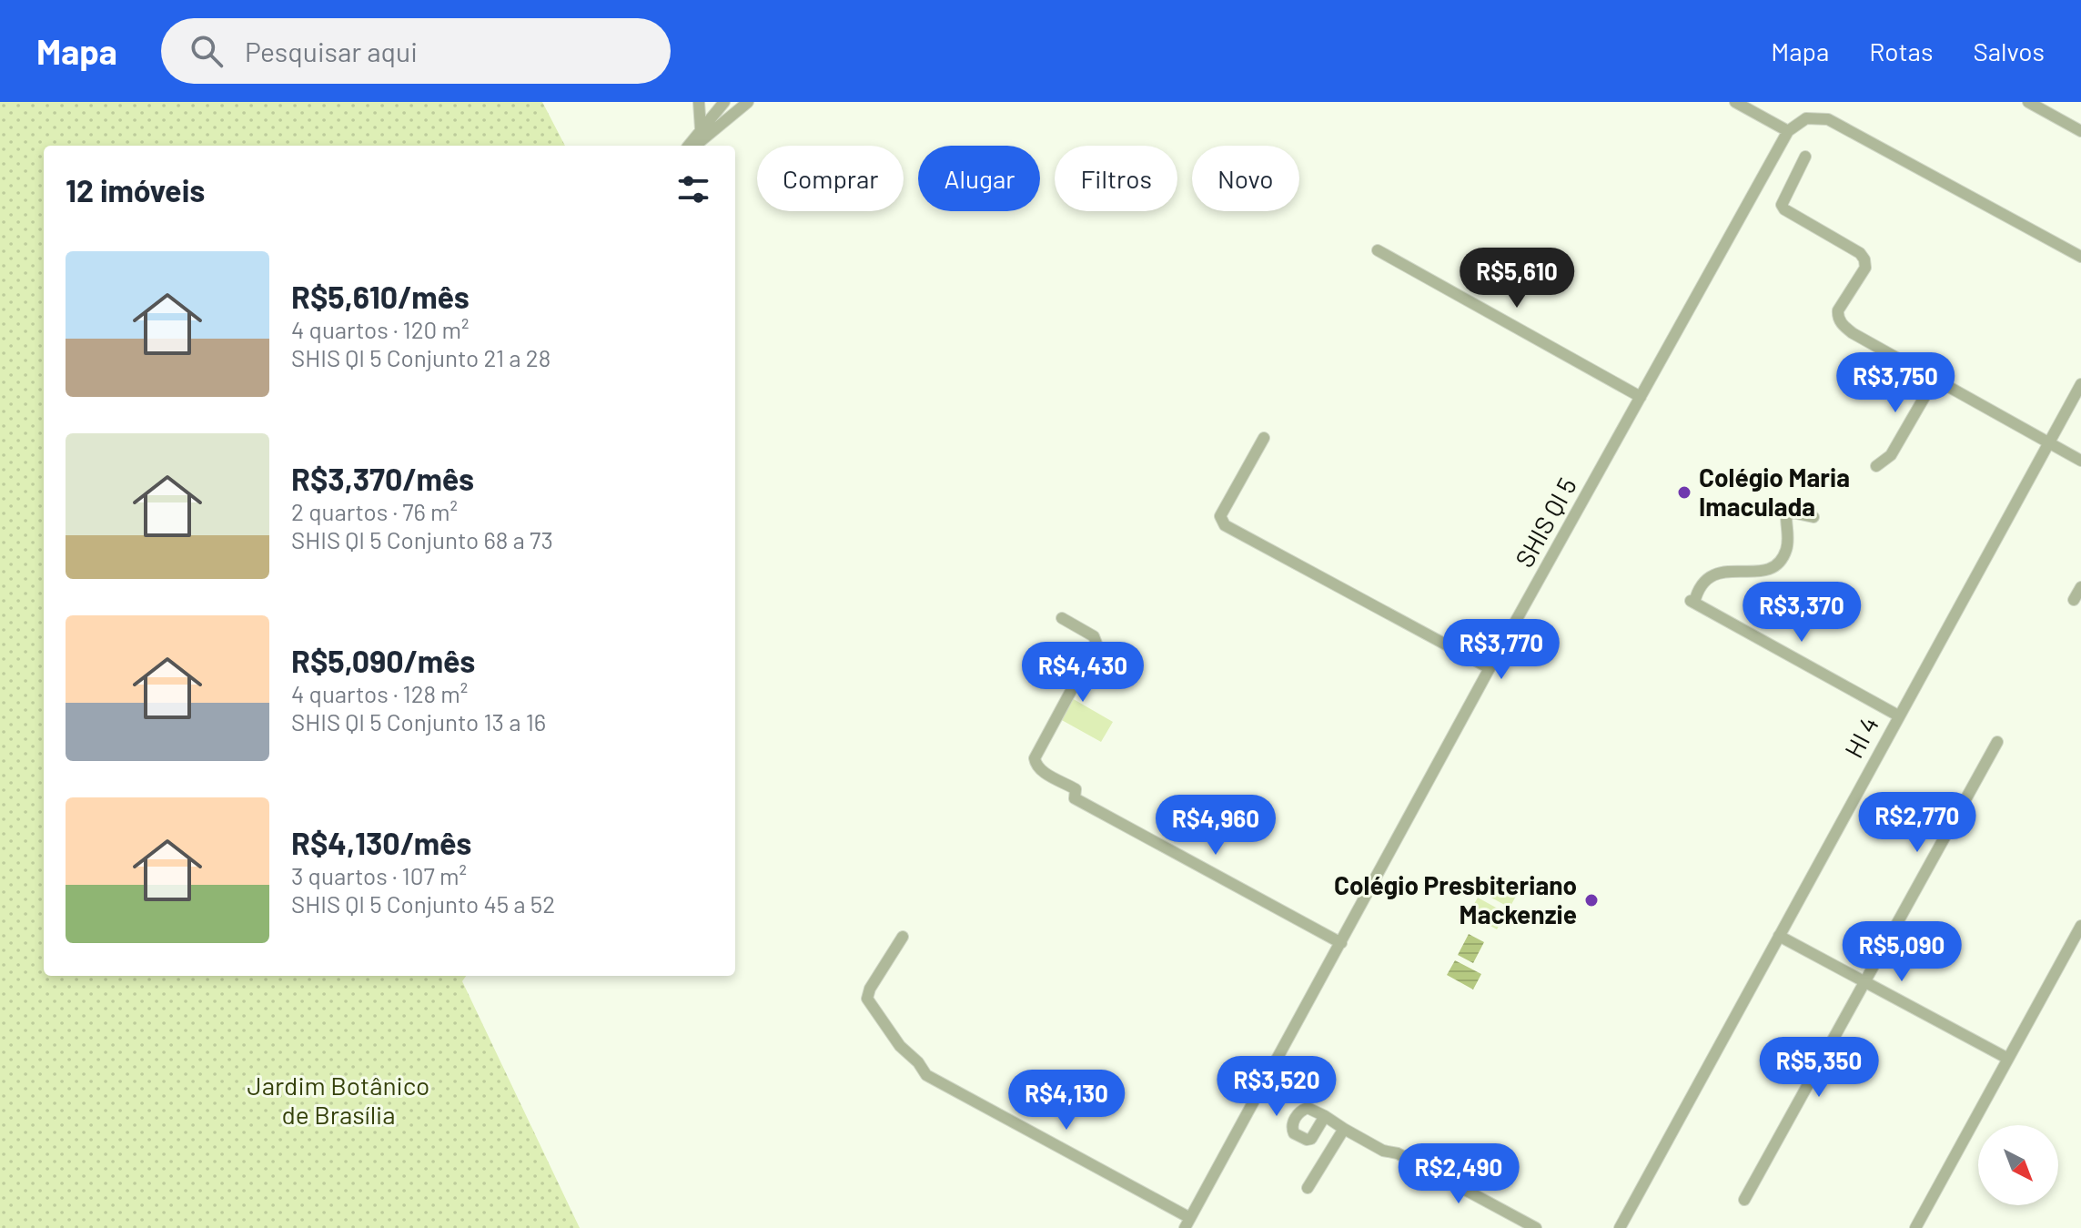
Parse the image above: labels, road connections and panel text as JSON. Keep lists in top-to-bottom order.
{
  "streets": {
    "street": ["SHIS QI 5", "HI 4"]
  },
  "parks": ["Jardim Botânico de Brasília"],
  "places": ["Colégio Maria Imaculada", "Colégio Presbiteriano Mackenzie"],
  "north": "bottom right",
  "page": {
    "header": "Mapa",
    "search": "Pesquisar aqui",
    "nav": ["Mapa", "Rotas", "Salvos"],
    "chip": [
      "Comprar",
      "Alugar",
      "Filtros",
      "Novo"
    ],
    "heading": "12 imóveis",
    "list": [
      {
        "name": "R$5,610/mês",
        "note": "4 quartos · 120 m² · SHIS QI 5 Conjunto 21 a 28"
      },
      {
        "name": "R$3,370/mês",
        "note": "2 quartos · 76 m² · SHIS QI 5 Conjunto 68 a 73"
      },
      {
        "name": "R$5,090/mês",
        "note": "4 quartos · 128 m² · SHIS QI 5 Conjunto 13 a 16"
      },
      {
        "name": "R$4,130/mês",
        "note": "3 quartos · 107 m² · SHIS QI 5 Conjunto 45 a 52"
      }
    ],
    "price": [
      "R$5,610",
      "R$3,750",
      "R$3,370",
      "R$3,770",
      "R$4,430",
      "R$2,770",
      "R$4,960",
      "R$5,090",
      "R$5,350",
      "R$3,520",
      "R$4,130",
      "R$2,490"
    ]
  }
}
